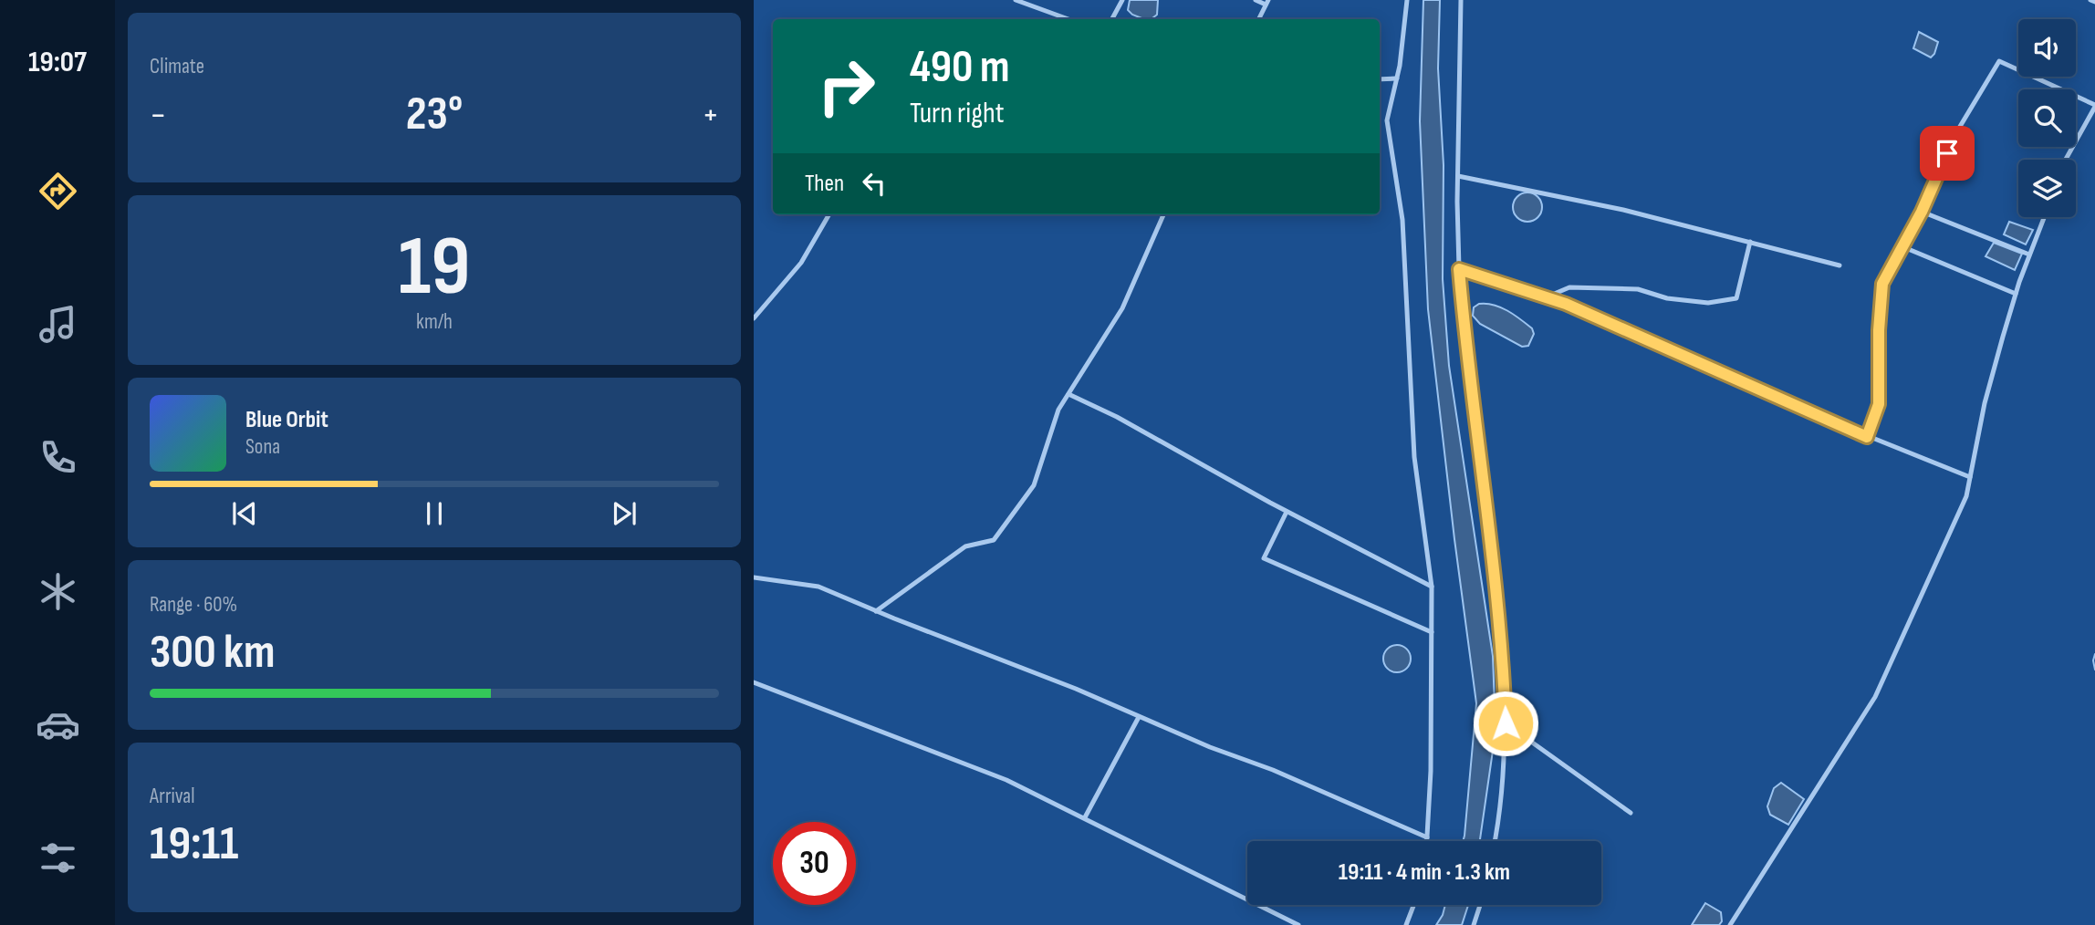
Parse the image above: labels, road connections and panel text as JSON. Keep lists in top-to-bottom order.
{
  "page": {
    "tabs": "19:07",
    "tile": [
      "Climate",
      ["19", "km/h"],
      ["Range · 60%", "300 km"],
      ["Arrival", "19:11"]
    ],
    "turn": ["490 m", "Turn right"],
    "heat": ["−", "23°", "+"],
    "then": "Then",
    "song": ["Blue Orbit", "Sona"],
    "limit": "30",
    "trip": "19:11 · 4 min · 1.3 km"
  }
}
